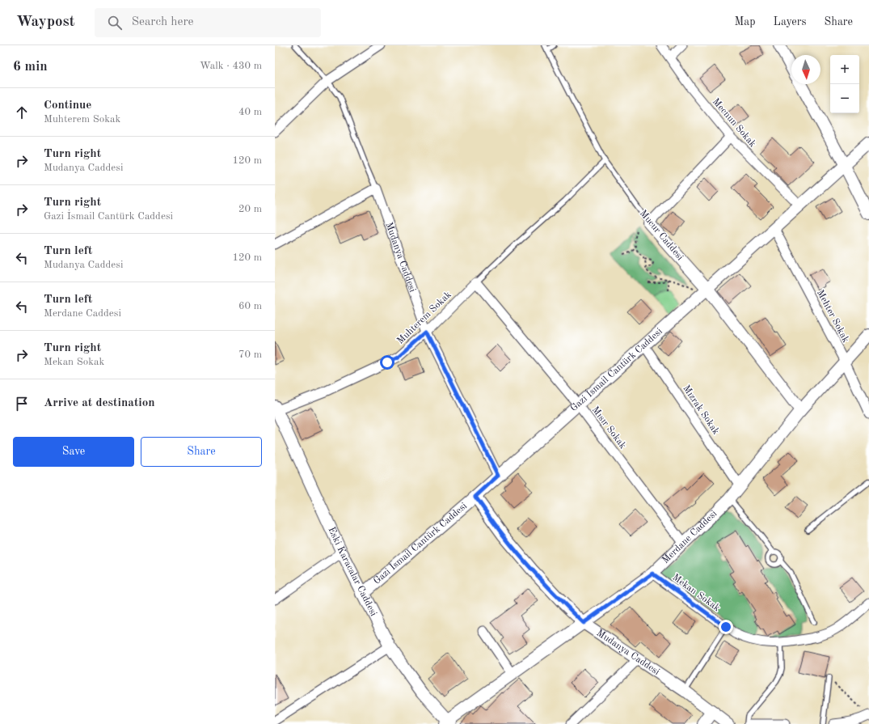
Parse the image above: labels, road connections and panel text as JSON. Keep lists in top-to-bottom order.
{
  "streets": {
    "street": [
      "Mecnun Sokak",
      "Mucur Caddesi",
      "Mudanya Caddesi",
      "Mehter Sokak",
      "Muhterem Sokak",
      "Gazi İsmail Cantürk Caddesi",
      "Mızrak Sokak",
      "Mısır Sokak",
      "Merdane Caddesi",
      "Eski Karacalar Caddesi",
      "Mekan Sokak"
    ]
  },
  "crossings": [
    ["Mecnun Sokak", "Gazi İsmail Cantürk Caddesi"],
    ["Mucur Caddesi", "Gazi İsmail Cantürk Caddesi"],
    ["Mucur Caddesi", "Merdane Caddesi"],
    ["Mudanya Caddesi", "Muhterem Sokak"],
    ["Mudanya Caddesi", "Gazi İsmail Cantürk Caddesi"],
    ["Mudanya Caddesi", "Merdane Caddesi"],
    ["Mehter Sokak", "Gazi İsmail Cantürk Caddesi"],
    ["Mehter Sokak", "Merdane Caddesi"],
    ["Muhterem Sokak", "Mısır Sokak"],
    ["Muhterem Sokak", "Eski Karacalar Caddesi"],
    ["Gazi İsmail Cantürk Caddesi", "Mızrak Sokak"],
    ["Gazi İsmail Cantürk Caddesi", "Mısır Sokak"],
    ["Gazi İsmail Cantürk Caddesi", "Eski Karacalar Caddesi"],
    ["Mızrak Sokak", "Merdane Caddesi"],
    ["Mısır Sokak", "Merdane Caddesi"],
    ["Merdane Caddesi", "Eski Karacalar Caddesi"],
    ["Merdane Caddesi", "Mekan Sokak"]
  ],
  "north": "bottom",
  "page": {
    "header": "Waypost",
    "search": "Search here",
    "nav": ["Map", "Layers", "Share"],
    "heading": ["6 min", "Walk · 430 m"],
    "map_buttons": ["+", "−"],
    "list": [
      ["Continue", "Muhterem Sokak", "40 m"],
      ["Turn right", "Mudanya Caddesi", "120 m"],
      ["Turn right", "Gazi İsmail Cantürk Caddesi", "20 m"],
      ["Turn left", "Mudanya Caddesi", "120 m"],
      ["Turn left", "Merdane Caddesi", "60 m"],
      ["Turn right", "Mekan Sokak", "70 m"],
      "Arrive at destination"
    ],
    "buttons": ["Save", "Share"]
  }
}
